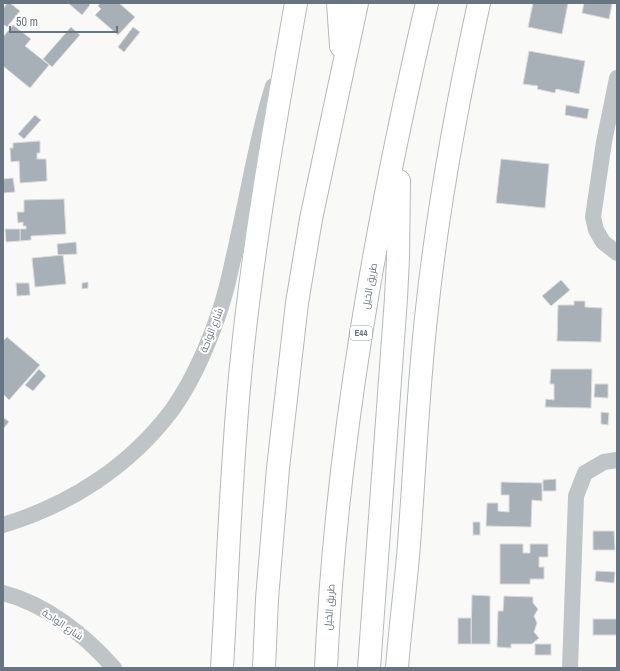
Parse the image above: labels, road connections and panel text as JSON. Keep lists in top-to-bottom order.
{
  "streets": {
    "highway": ["طريق الخيل", "E44"],
    "street": ["شارع الواحة"]
  },
  "scale_bar": "50 m"
}
